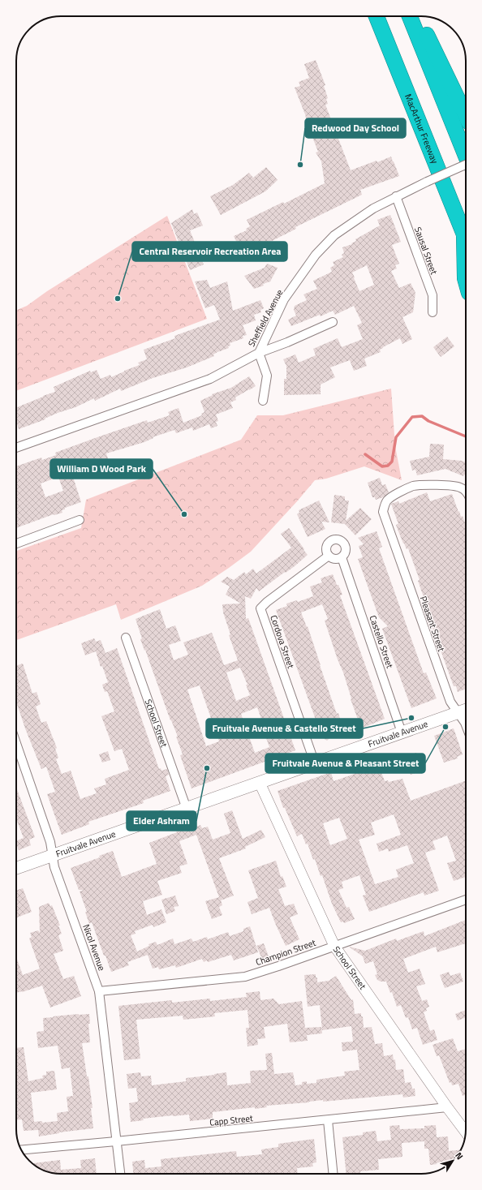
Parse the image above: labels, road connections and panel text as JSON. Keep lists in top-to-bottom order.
{
  "streets": {
    "highway": ["MacArthur Freeway"],
    "main road": ["Fruitvale Avenue"],
    "street": [
      "Sausal Street",
      "Sheffield Avenue",
      "Pleasant Street",
      "Cordova Street",
      "Castello Street",
      "School Street",
      "Nicol Avenue",
      "Champion Street",
      "Capp Street"
    ]
  },
  "crossings": [
    ["Sausal Street", "Sheffield Avenue"],
    ["Pleasant Street", "Fruitvale Avenue"],
    ["Cordova Street", "Castello Street"],
    ["Cordova Street", "Fruitvale Avenue"],
    ["Castello Street", "Fruitvale Avenue"],
    ["School Street", "Fruitvale Avenue"],
    ["School Street", "Champion Street"],
    ["School Street", "Capp Street"],
    ["Fruitvale Avenue", "Nicol Avenue"],
    ["Nicol Avenue", "Champion Street"],
    ["Nicol Avenue", "Capp Street"]
  ],
  "places": [
    "Redwood Day School",
    "Central Reservoir Recreation Area",
    "William D Wood Park",
    "Fruitvale Avenue & Castello Street",
    "Fruitvale Avenue & Pleasant Street",
    "Elder Ashram"
  ],
  "north": "top right"
}
